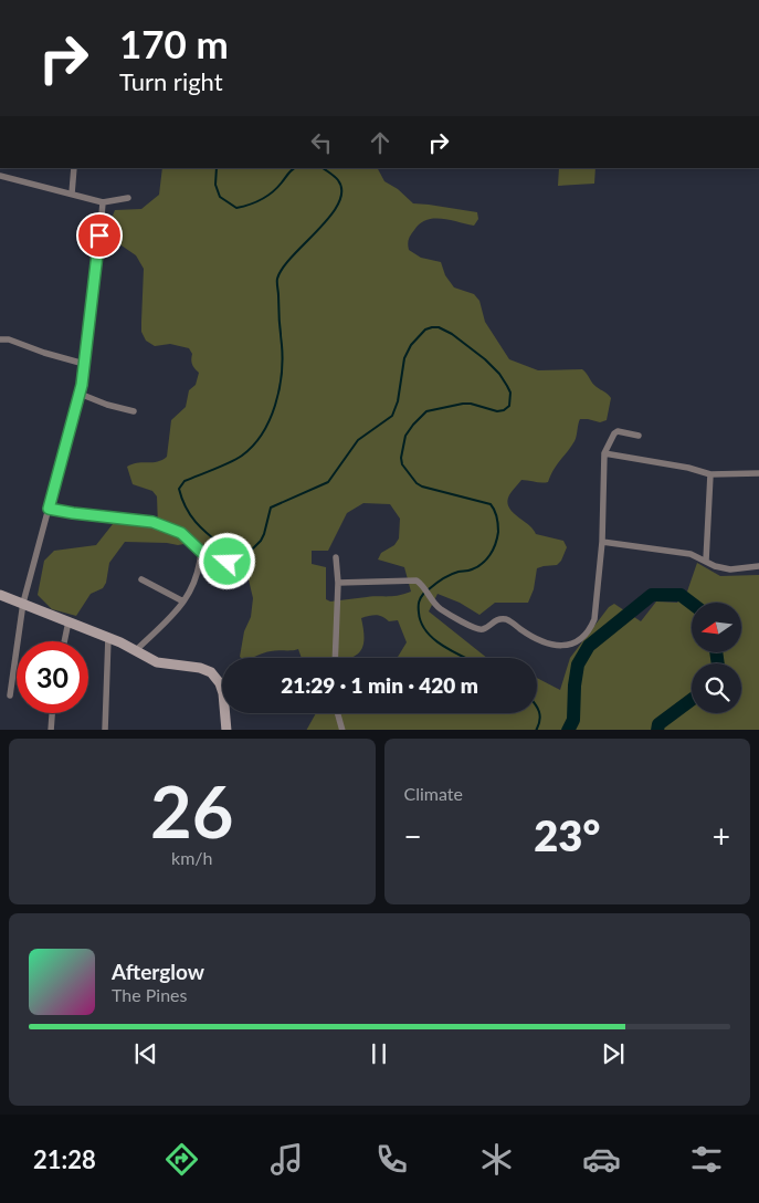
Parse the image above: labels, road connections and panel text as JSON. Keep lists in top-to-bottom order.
{
  "north": "left",
  "page": {
    "turn": ["170 m", "Turn right"],
    "limit": "30",
    "trip": "21:29 · 1 min · 420 m",
    "tile": [
      ["26", "km/h"],
      "Climate"
    ],
    "heat": ["−", "23°", "+"],
    "song": ["Afterglow", "The Pines"],
    "tabs": "21:28"
  }
}
